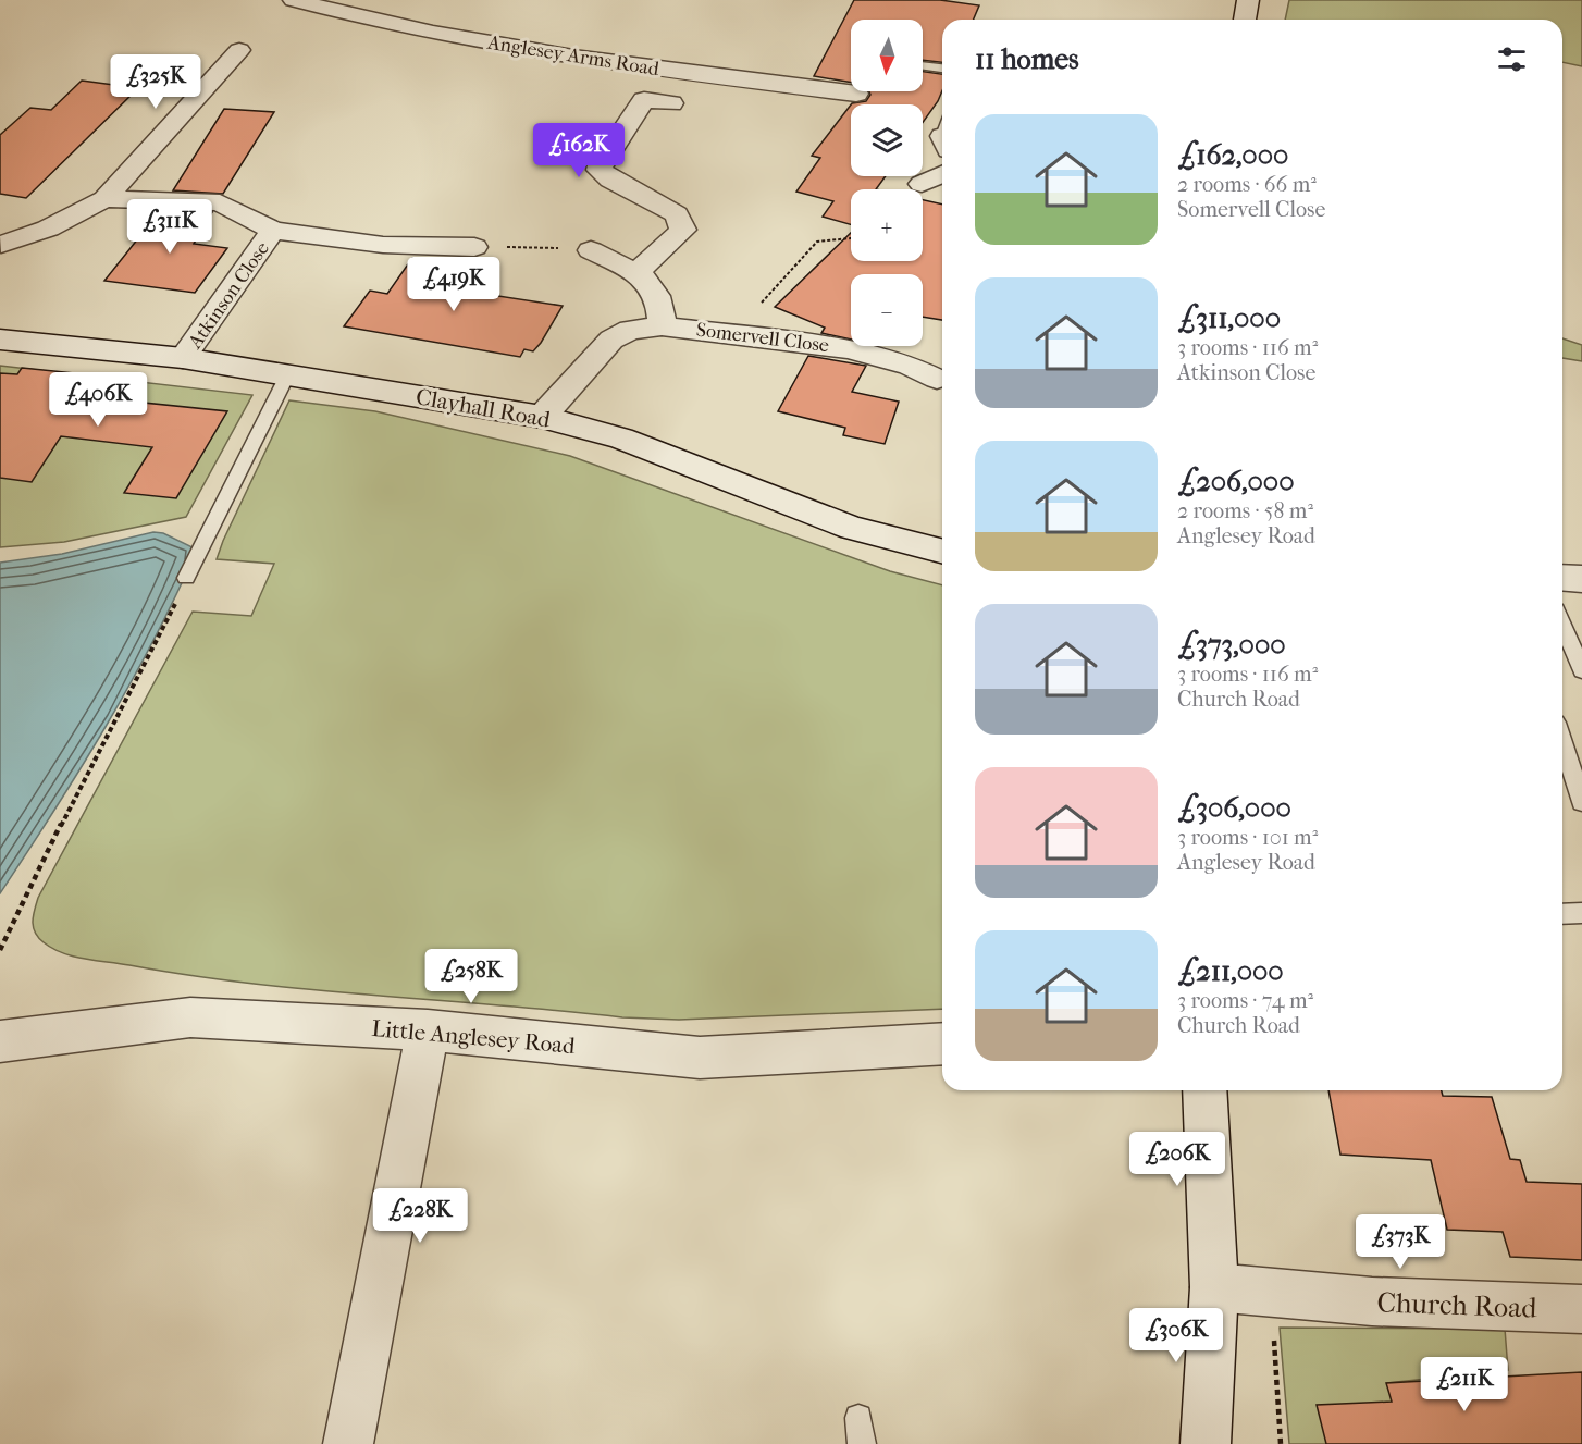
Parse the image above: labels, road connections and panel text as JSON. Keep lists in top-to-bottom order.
{
  "streets": {
    "street": [
      "Anglesey Arms Road",
      "Atkinson Close",
      "Somervell Close",
      "Clayhall Road",
      "Little Anglesey Road",
      "Church Road"
    ]
  },
  "crossings": [
    ["Atkinson Close", "Clayhall Road"],
    ["Somervell Close", "Clayhall Road"]
  ],
  "north": "bottom",
  "page": {
    "map_buttons": ["+", "−"],
    "heading": "11 homes",
    "price": [
      "£325K",
      "£162K",
      "£311K",
      "£419K",
      "£406K",
      "£258K",
      "£206K",
      "£228K",
      "£373K",
      "£306K",
      "£211K"
    ],
    "list": [
      {
        "name": "£162,000",
        "note": "2 rooms · 66 m² · Somervell Close"
      },
      {
        "name": "£311,000",
        "note": "3 rooms · 116 m² · Atkinson Close"
      },
      {
        "name": "£206,000",
        "note": "2 rooms · 58 m² · Anglesey Road"
      },
      {
        "name": "£373,000",
        "note": "3 rooms · 116 m² · Church Road"
      },
      {
        "name": "£306,000",
        "note": "3 rooms · 101 m² · Anglesey Road"
      },
      {
        "name": "£211,000",
        "note": "3 rooms · 74 m² · Church Road"
      }
    ]
  }
}
